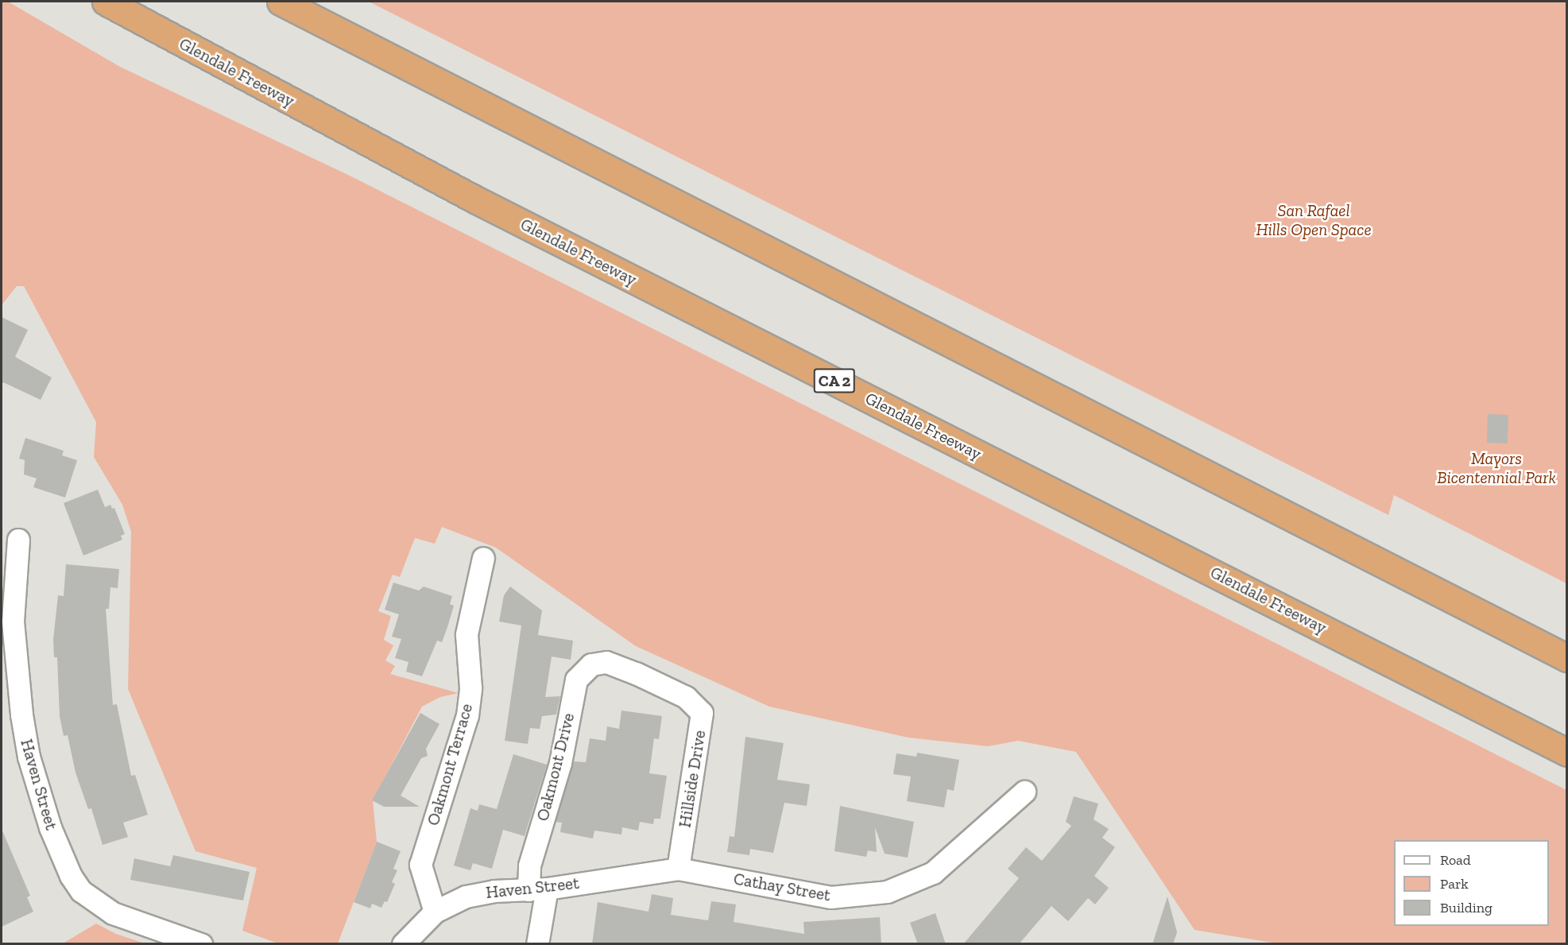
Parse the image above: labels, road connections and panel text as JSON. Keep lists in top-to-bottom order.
{
  "streets": {
    "highway": ["Glendale Freeway", "CA 2"],
    "street": [
      "Oakmont Terrace",
      "Oakmont Drive",
      "Hillside Drive",
      "Haven Street",
      "Cathay Street"
    ]
  },
  "crossings": [
    ["Oakmont Terrace", "Haven Street"],
    ["Oakmont Drive", "Hillside Drive"],
    ["Oakmont Drive", "Haven Street"],
    ["Hillside Drive", "Haven Street"],
    ["Hillside Drive", "Cathay Street"],
    ["Haven Street", "Cathay Street"]
  ],
  "parks": ["San Rafael Hills Open Space", "Mayors Bicentennial Park"],
  "legend": ["Road", "Park", "Building"]
}
